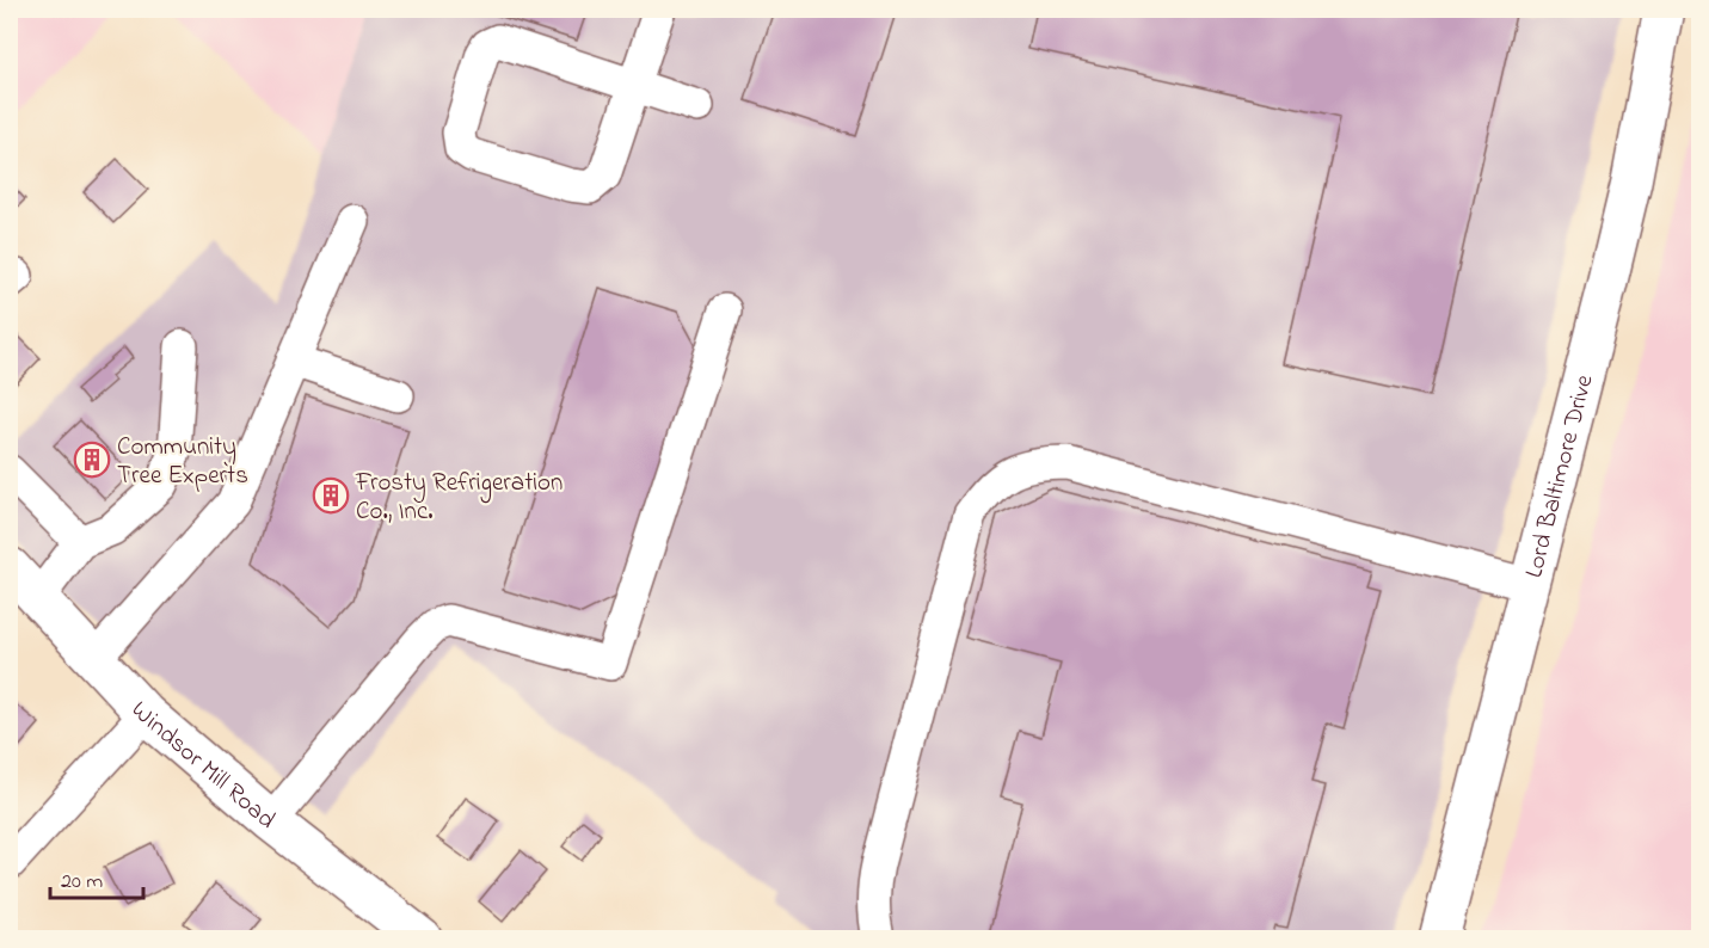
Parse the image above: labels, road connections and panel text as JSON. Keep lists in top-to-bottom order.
{
  "streets": {
    "main road": ["Lord Baltimore Drive", "Windsor Mill Road"]
  },
  "places": {
    "building": ["Community Tree Experts", "Frosty Refrigeration Co., Inc."]
  },
  "scale_bar": "20 m"
}
